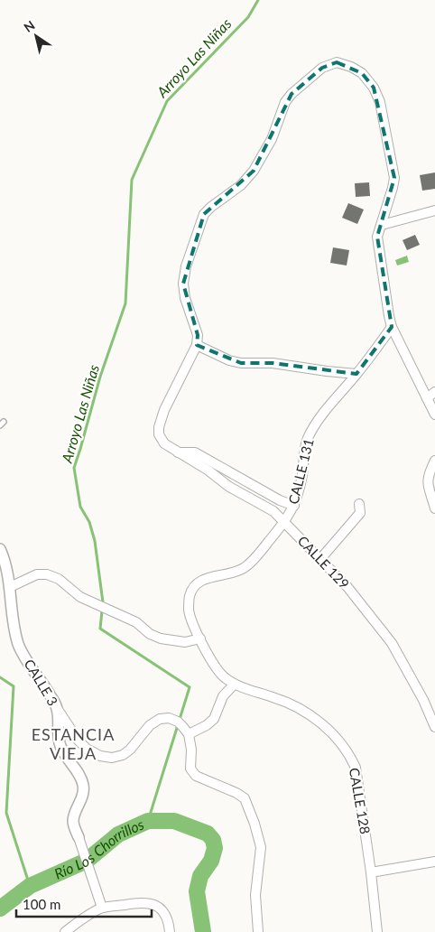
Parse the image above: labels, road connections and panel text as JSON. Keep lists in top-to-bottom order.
{
  "streets": {
    "street": [
      "CALLE 131",
      "CALLE 129",
      "CALLE 3",
      "CALLE 128"
    ]
  },
  "crossings": [
    ["CALLE 131", "CALLE 129"],
    ["CALLE 131", "CALLE 128"]
  ],
  "districts": ["ESTANCIA VIEJA"],
  "water": ["Arroyo Las Niñas", "Río Los Chorrillos"],
  "scale_bar": "100 m",
  "north": "top left"
}
